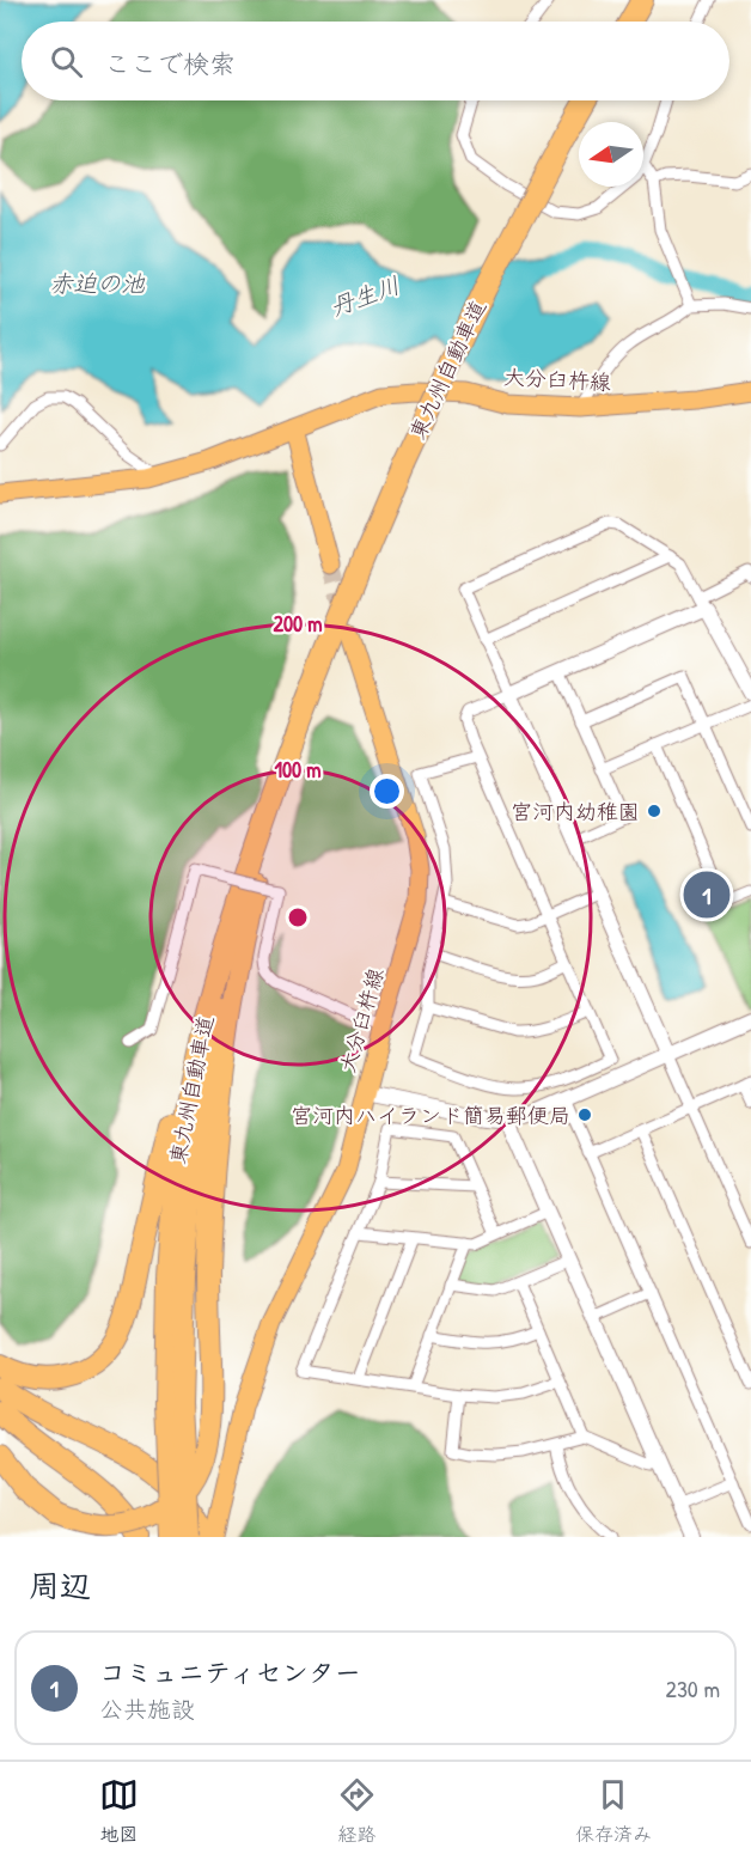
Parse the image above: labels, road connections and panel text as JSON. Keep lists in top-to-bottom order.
{
  "streets": {
    "highway": ["東九州自動車道"],
    "main road": ["大分臼杵線"]
  },
  "crossings": [
    ["東九州自動車道", "大分臼杵線"]
  ],
  "water": ["赤迫の池", "丹生川"],
  "places": ["宮河内幼稚園", "宮河内ハイランド簡易郵便局"],
  "north": "left",
  "page": {
    "search": "ここで検索",
    "pins": "1",
    "heading": "周辺",
    "list": [
      {
        "mark": "1",
        "name": "コミュニティセンター",
        "note": "公共施設",
        "value": "230 m"
      }
    ],
    "nav": ["地図", "経路", "保存済み"]
  },
  "rings": ["200 m", "100 m"]
}
